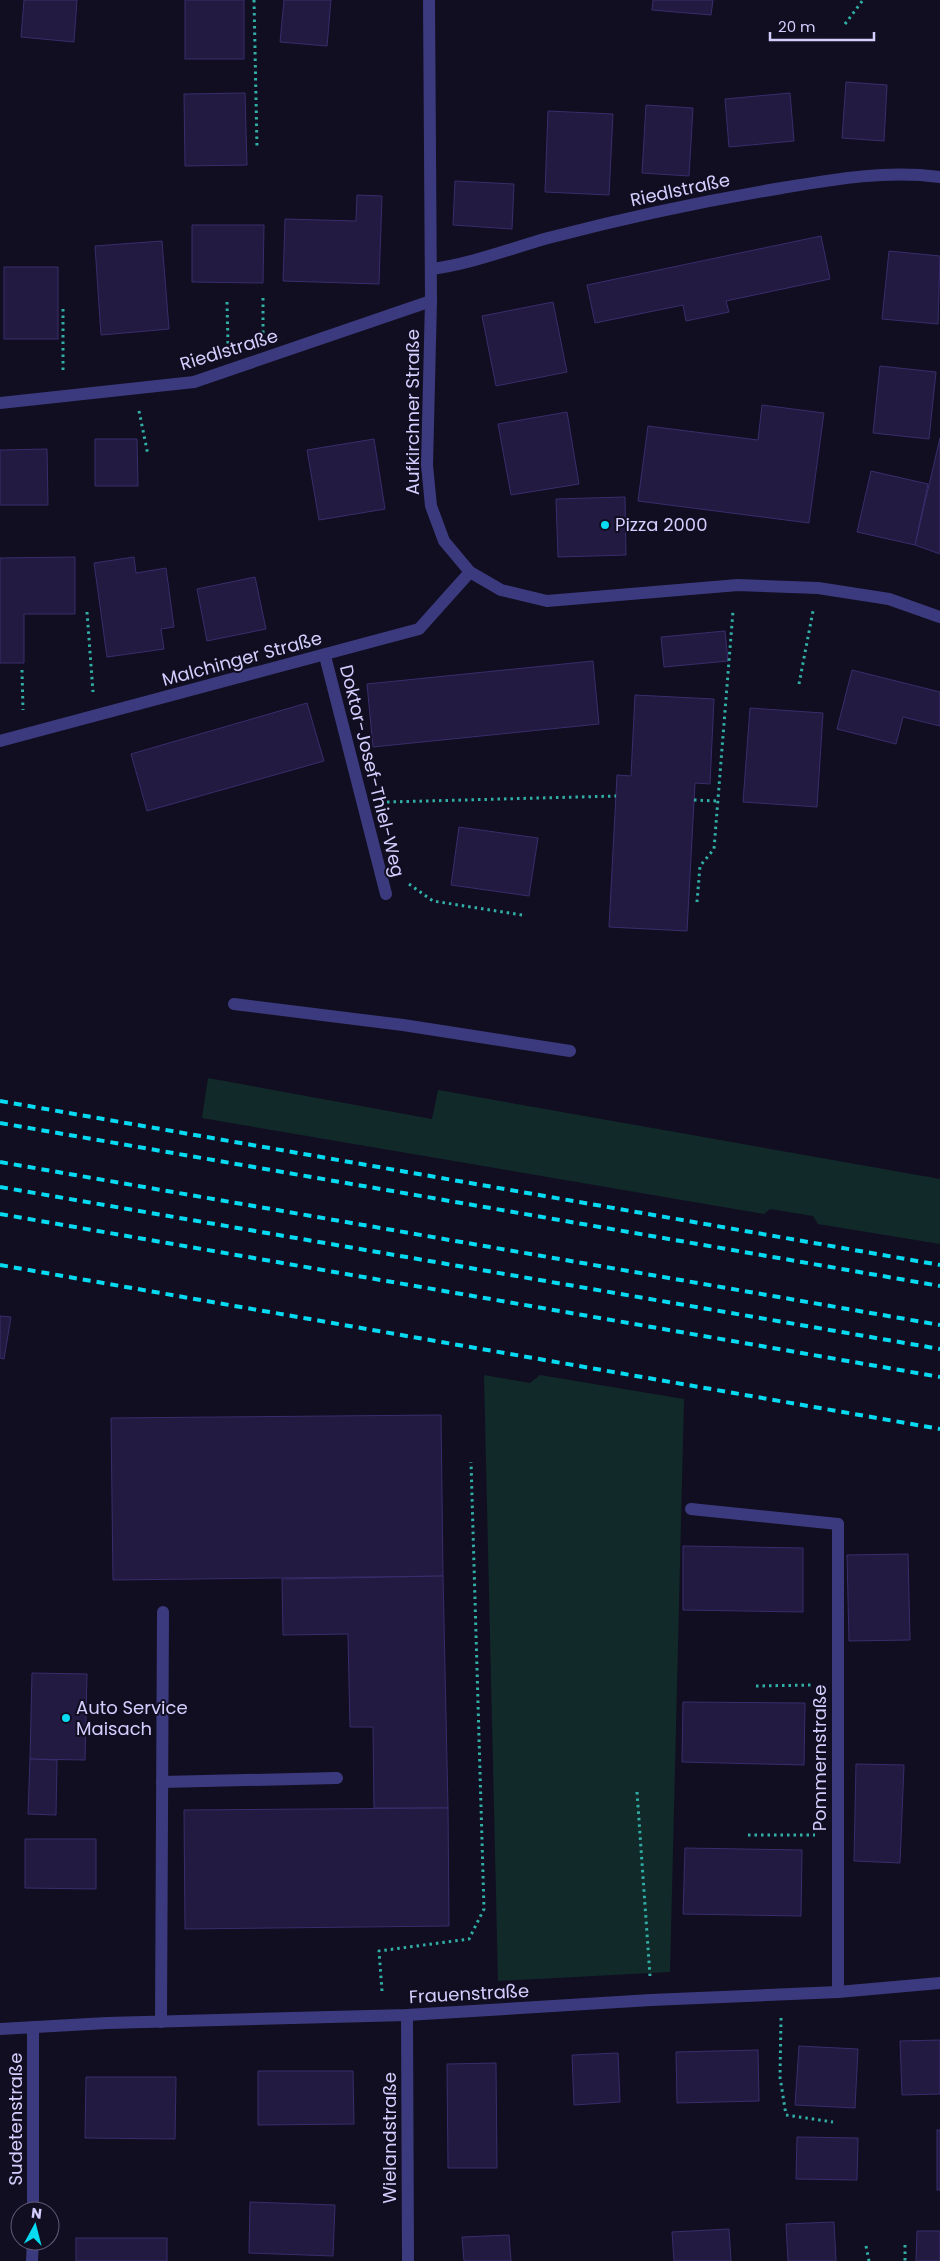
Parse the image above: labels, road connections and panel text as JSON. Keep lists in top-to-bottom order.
{
  "streets": {
    "street": [
      "Riedlstraße",
      "Aufkirchner Straße",
      "Malchinger Straße",
      "Doktor-Josef-Thiel-Weg",
      "Pommernstraße",
      "Frauenstraße",
      "Sudetenstraße",
      "Wielandstraße"
    ]
  },
  "crossings": [
    ["Riedlstraße", "Aufkirchner Straße"],
    ["Aufkirchner Straße", "Malchinger Straße"],
    ["Malchinger Straße", "Doktor-Josef-Thiel-Weg"],
    ["Pommernstraße", "Frauenstraße"],
    ["Frauenstraße", "Sudetenstraße"],
    ["Frauenstraße", "Wielandstraße"]
  ],
  "places": ["Pizza 2000", "Auto Service Maisach"],
  "scale_bar": "20 m",
  "north": "top"
}
